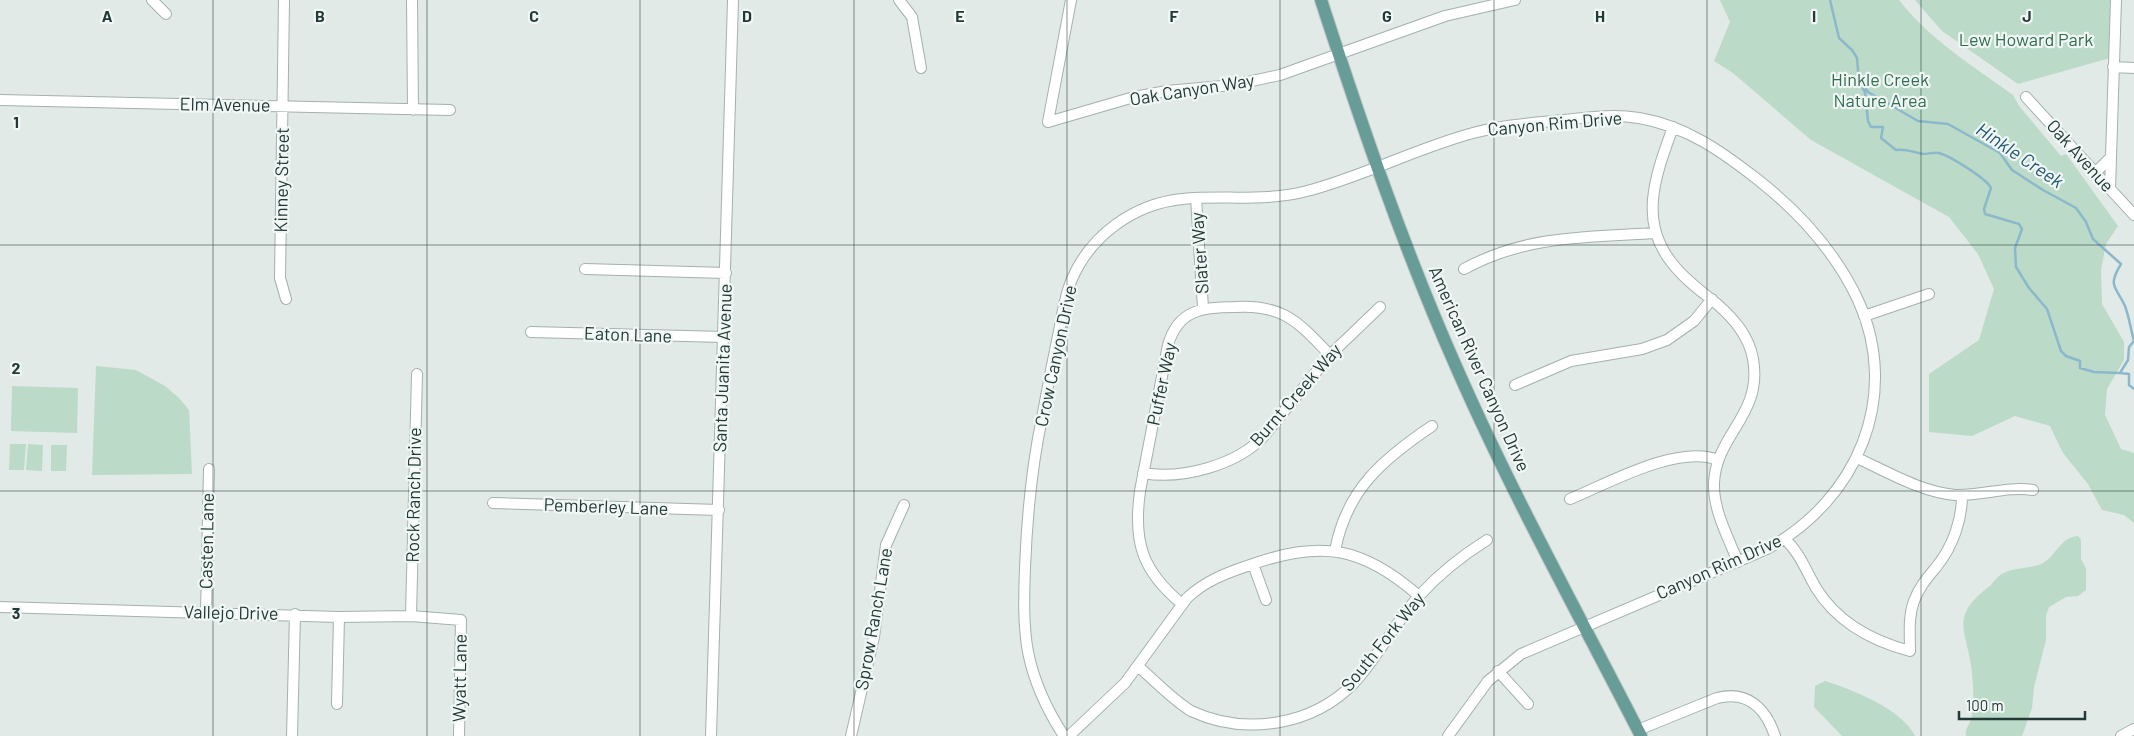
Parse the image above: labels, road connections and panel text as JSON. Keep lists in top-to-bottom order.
{
  "streets": {
    "main road": ["American River Canyon Drive"],
    "street": [
      "Oak Canyon Way",
      "Elm Avenue",
      "Canyon Rim Drive",
      "Oak Avenue",
      "Kinney Street",
      "Slater Way",
      "Eaton Lane",
      "Crow Canyon Drive",
      "Santa Juanita Avenue",
      "Puffer Way",
      "Burnt Creek Way",
      "Rock Ranch Drive",
      "Pemberley Lane",
      "Casten Lane",
      "Vallejo Drive",
      "Sprow Ranch Lane",
      "South Fork Way",
      "Wyatt Lane"
    ]
  },
  "crossings": [
    ["Oak Canyon Way", "American River Canyon Drive"],
    ["Elm Avenue", "Kinney Street"],
    ["Canyon Rim Drive", "Crow Canyon Drive"],
    ["Canyon Rim Drive", "American River Canyon Drive"],
    ["Slater Way", "Crow Canyon Drive"],
    ["Slater Way", "Puffer Way"],
    ["Eaton Lane", "Santa Juanita Avenue"],
    ["Crow Canyon Drive", "American River Canyon Drive"],
    ["Santa Juanita Avenue", "Pemberley Lane"],
    ["Puffer Way", "Burnt Creek Way"],
    ["Rock Ranch Drive", "Vallejo Drive"],
    ["Casten Lane", "Vallejo Drive"],
    ["Vallejo Drive", "Wyatt Lane"]
  ],
  "water": ["Hinkle Creek"],
  "parks": ["Lew Howard Park", "Hinkle Creek Nature Area"],
  "scale_bar": "100 m",
  "grid": {
    "columns": [
      "A",
      "B",
      "C",
      "D",
      "E",
      "F",
      "G",
      "H",
      "I",
      "J"
    ],
    "rows": ["1", "2", "3"]
  }
}
